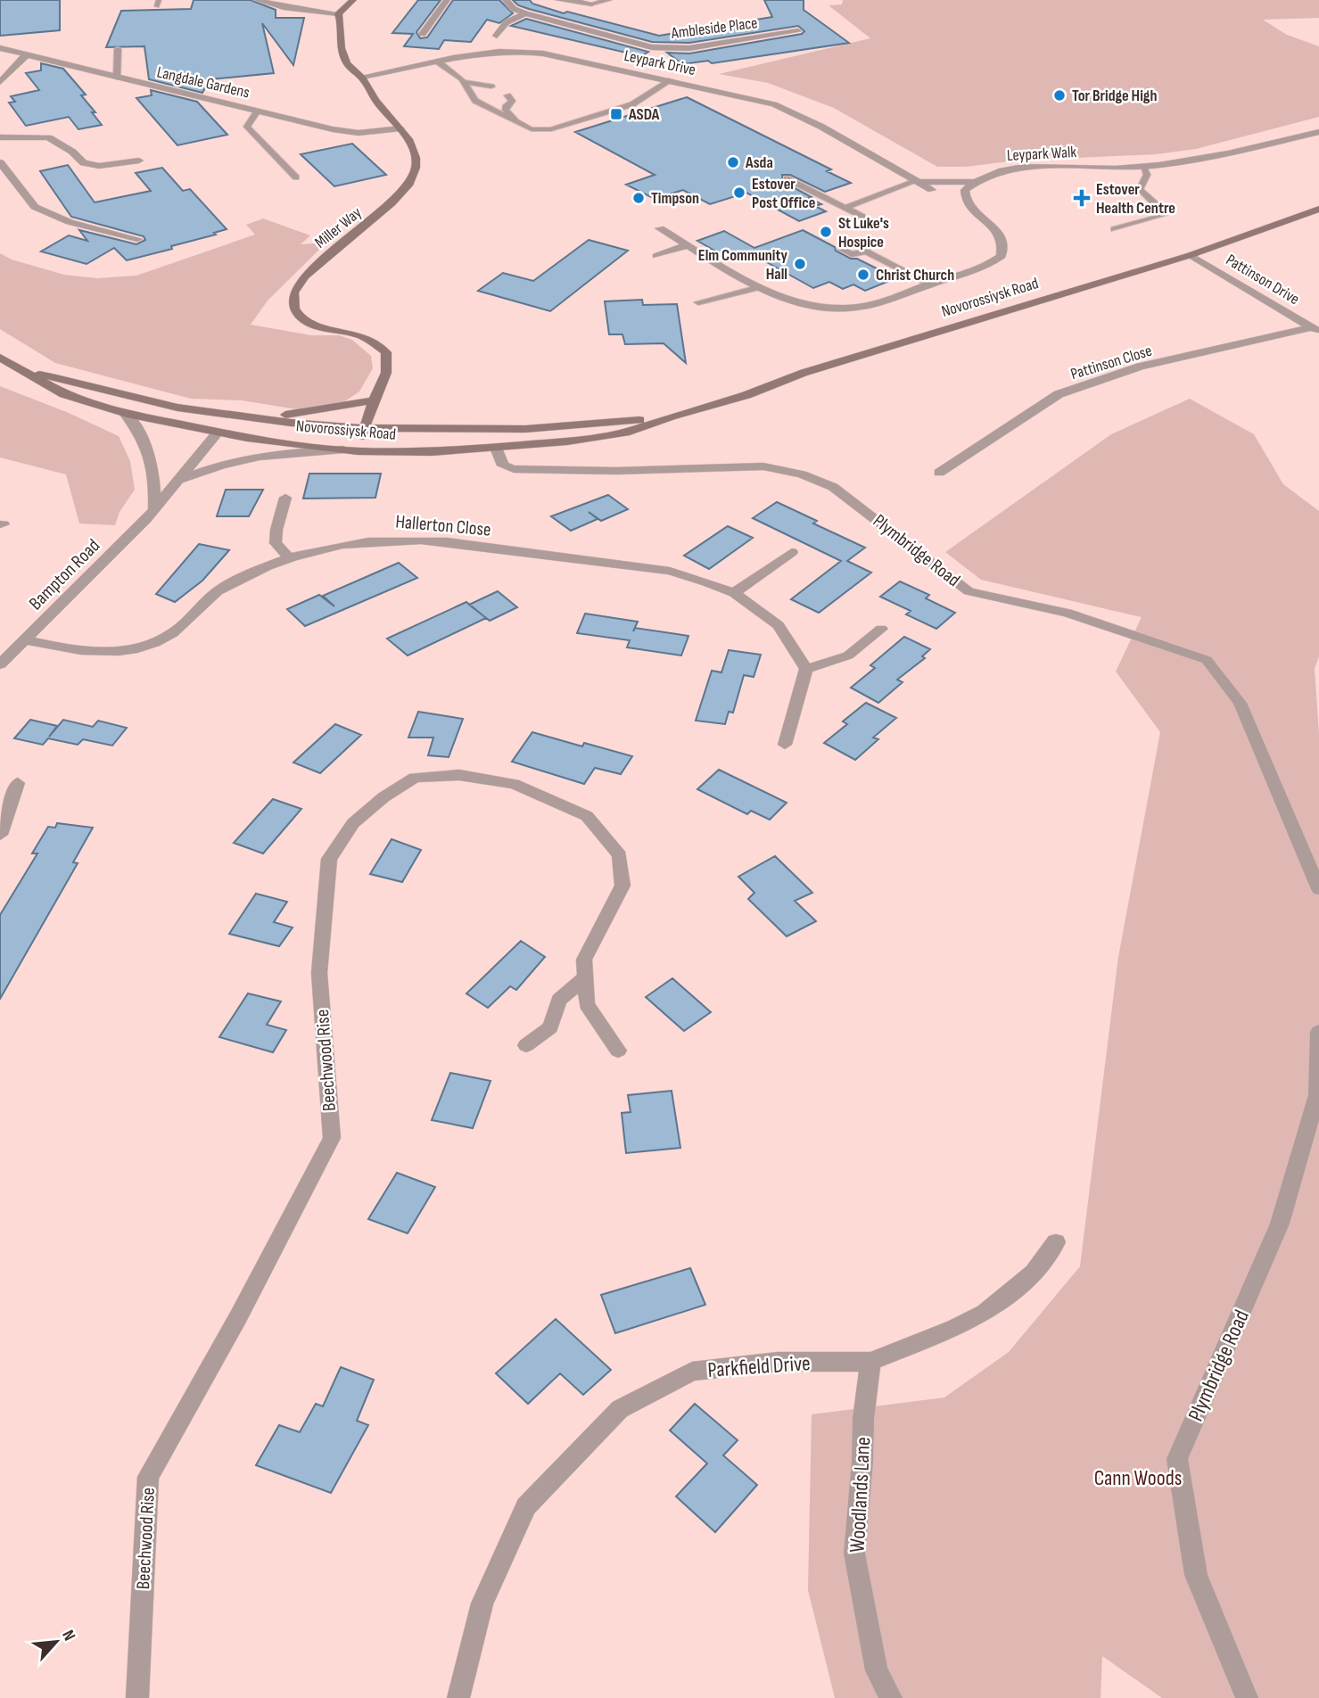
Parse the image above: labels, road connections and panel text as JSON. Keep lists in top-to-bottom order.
{
  "streets": {
    "main road": ["Miller Way", "Novorossiysk Road"],
    "street": [
      "Ambleside Place",
      "Leypark Drive",
      "Langdale Gardens",
      "Leypark Walk",
      "Pattinson Drive",
      "Pattinson Close",
      "Hallerton Close",
      "Plymbridge Road",
      "Bampton Road",
      "Beechwood Rise",
      "Parkfield Drive",
      "Woodlands Lane"
    ]
  },
  "crossings": [
    ["Leypark Drive", "Miller Way"],
    ["Langdale Gardens", "Miller Way"],
    ["Miller Way", "Novorossiysk Road"],
    ["Pattinson Drive", "Novorossiysk Road"],
    ["Pattinson Drive", "Pattinson Close"],
    ["Novorossiysk Road", "Plymbridge Road"],
    ["Novorossiysk Road", "Bampton Road"],
    ["Hallerton Close", "Bampton Road"],
    ["Parkfield Drive", "Woodlands Lane"]
  ],
  "parks": ["Cann Woods"],
  "places": {
    "other": [
      "Tor Bridge High",
      "Asda",
      "Estover Post Office",
      "Timpson",
      "St Luke's Hospice",
      "Elm Community Hall",
      "Christ Church"
    ],
    "transit": ["ASDA"],
    "health": ["Estover Health Centre"]
  },
  "north": "top right"
}
